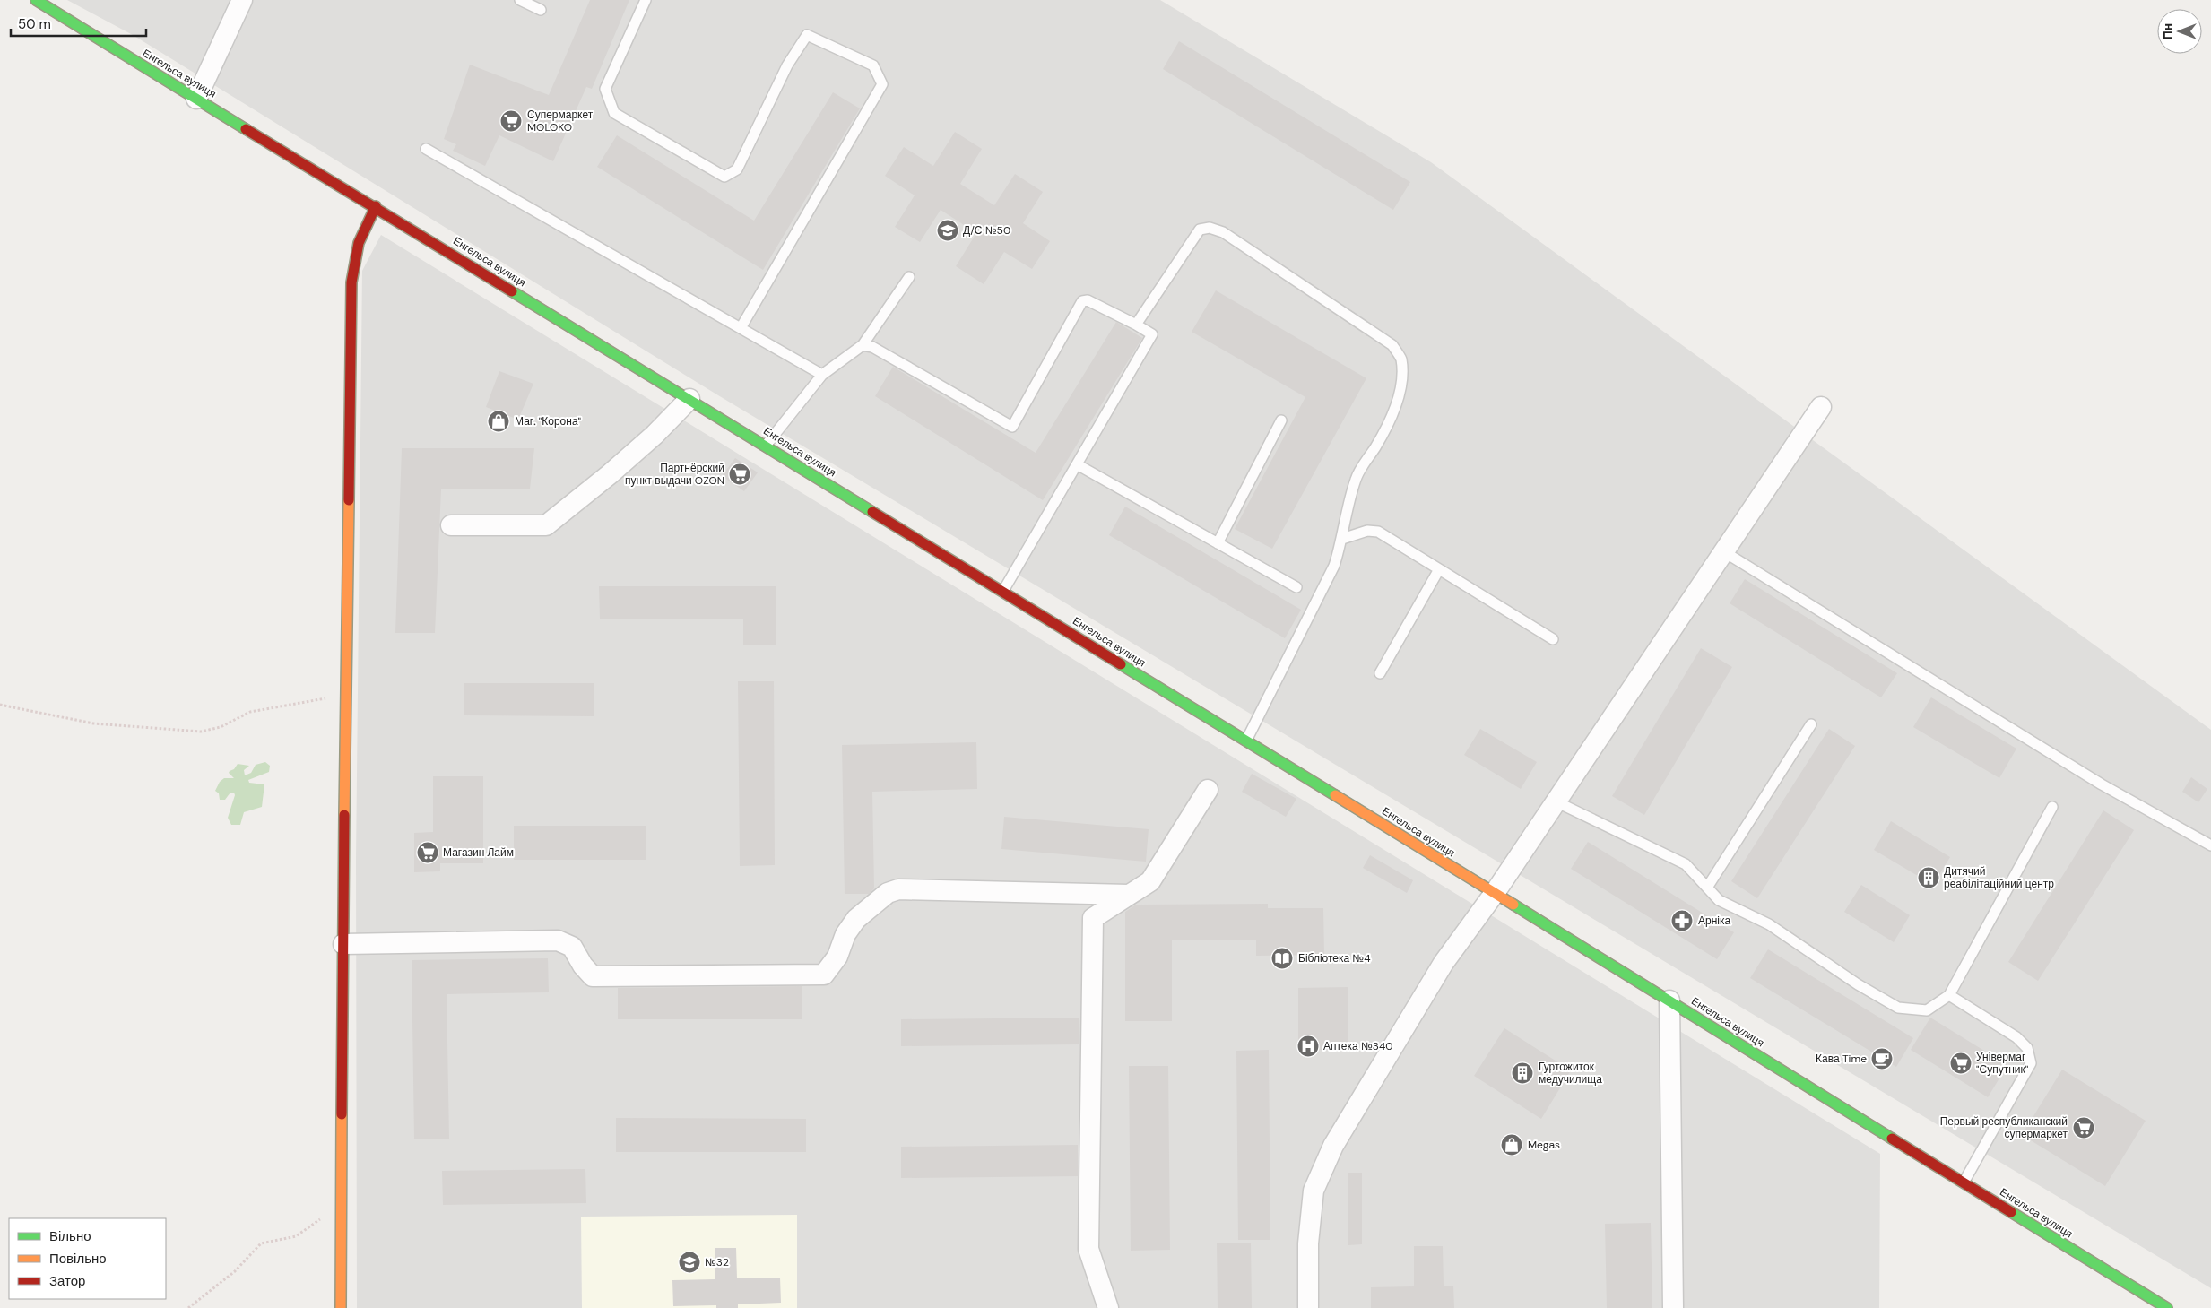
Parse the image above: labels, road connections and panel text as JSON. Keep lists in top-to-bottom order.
{
  "streets": {
    "street": ["Енгельса вулиця"]
  },
  "places": {
    "supermarket": [
      "Супермаркет MOLOKO",
      "Партнёрский пункт выдачи OZON",
      "Магазин Лайм",
      "Універмаг \"Супутник\"",
      "Первый республиканский супермаркет"
    ],
    "school or university": ["Д/С №50", "№32"],
    "shop": ["Маг. \"Корона\"", "Megas"],
    "building": ["Дитячий реабілітаційний центр", "Гуртожиток медучилища"],
    "pharmacy": ["Арніка"],
    "library": ["Бібліотека №4"],
    "hospital": ["Аптека №340"],
    "cafe": ["Кава Time"]
  },
  "legend": ["Вільно", "Повільно", "Затор"],
  "scale_bar": "50 m",
  "north": "left"
}
